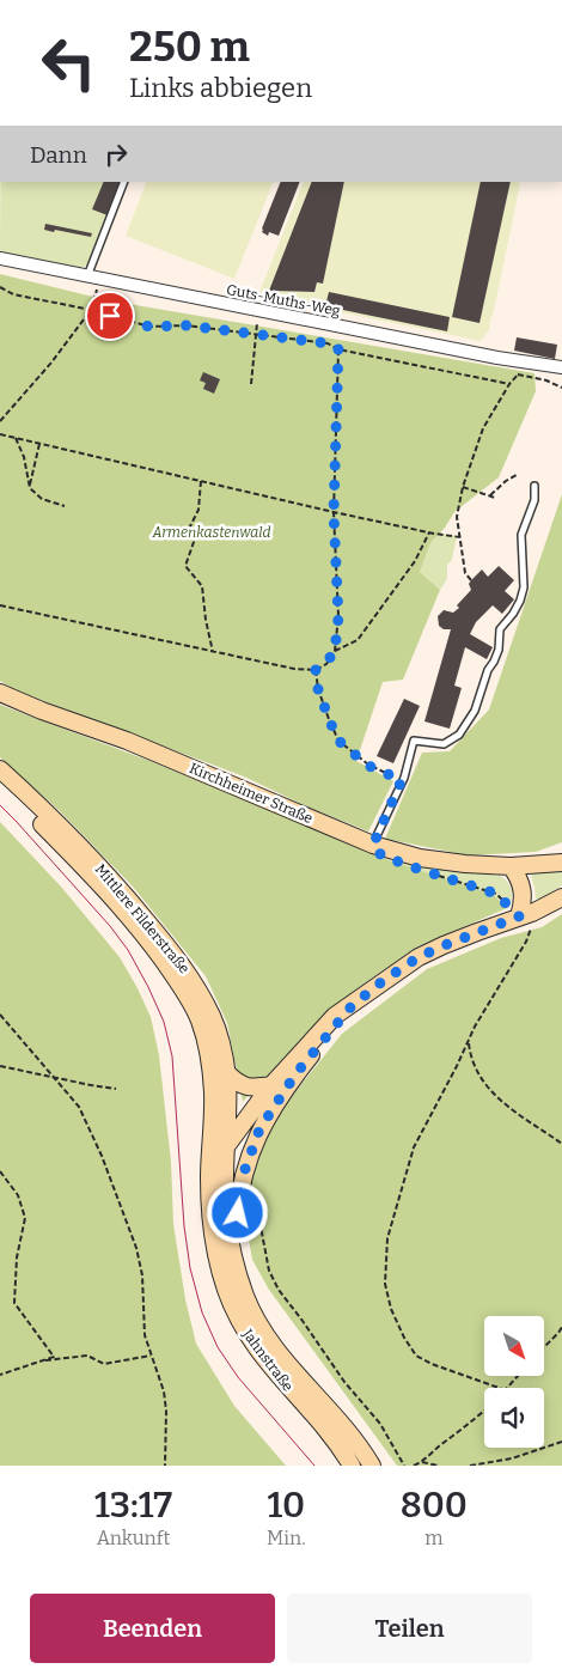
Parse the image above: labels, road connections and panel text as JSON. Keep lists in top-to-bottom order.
{
  "streets": {
    "main road": ["Kirchheimer Straße", "Mittlere Filderstraße", "Jahnstraße"],
    "street": ["Guts-Muths-Weg"]
  },
  "crossings": [
    ["Mittlere Filderstraße", "Jahnstraße"]
  ],
  "parks": ["Armenkastenwald"],
  "north": "bottom right",
  "page": {
    "turn": ["250 m", "Links abbiegen"],
    "then": "Dann",
    "eta": [
      "13:17",
      "Ankunft",
      "10",
      "Min.",
      "800",
      "m"
    ],
    "buttons": ["Beenden", "Teilen"]
  }
}
